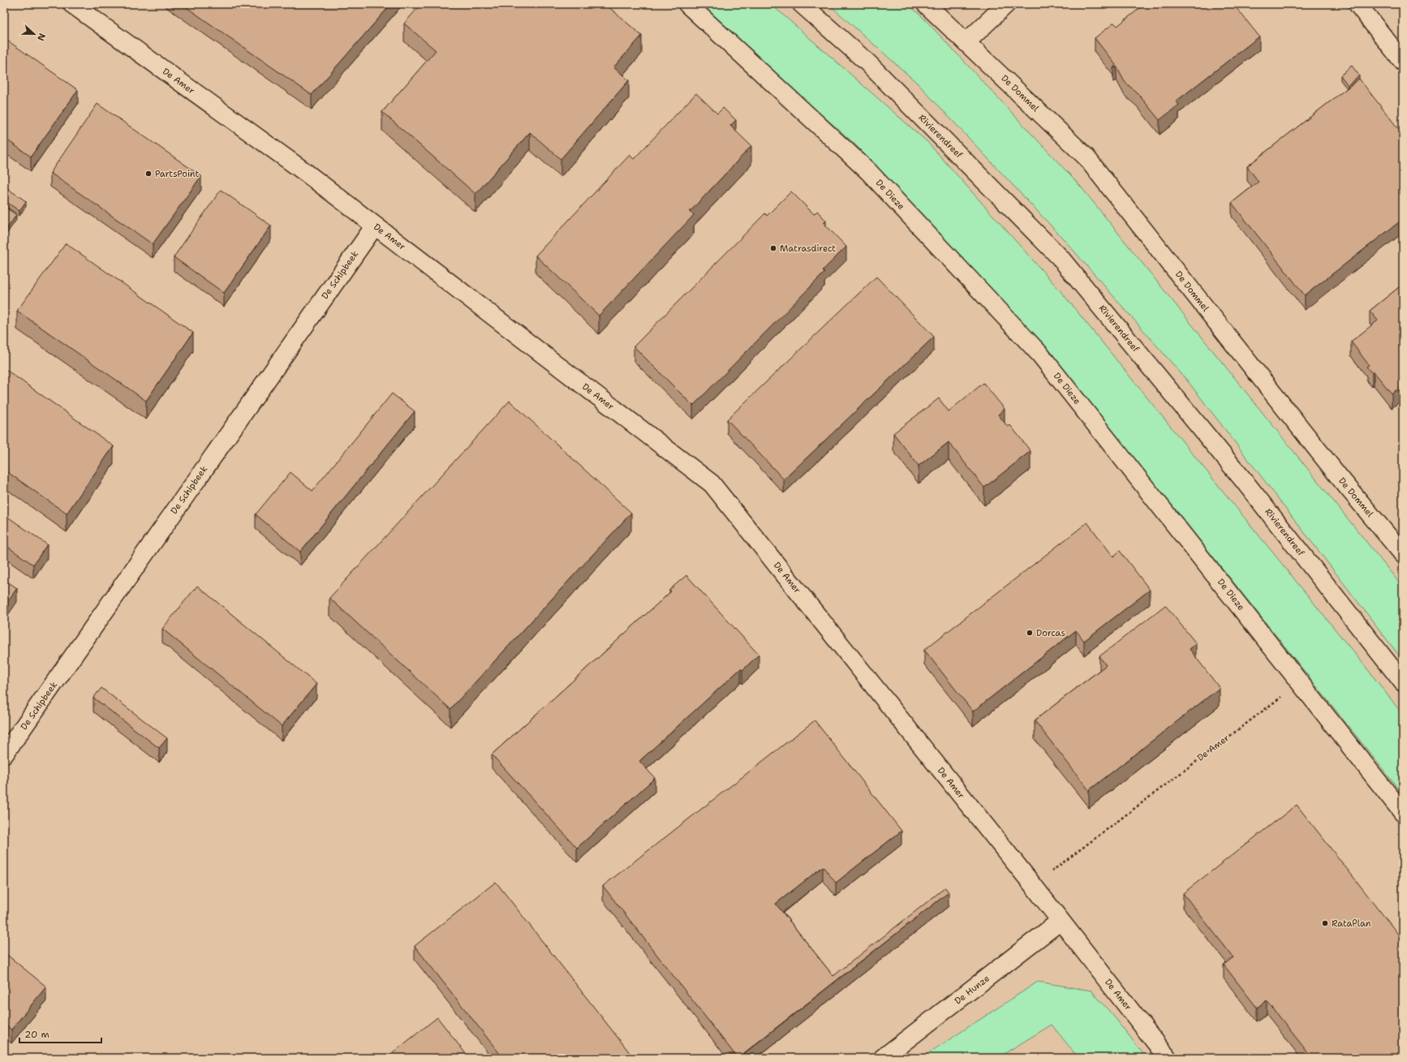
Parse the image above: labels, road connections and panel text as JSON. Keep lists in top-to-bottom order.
{
  "streets": {
    "street": [
      "De Amer",
      "De Dommel",
      "Rivierendreef",
      "De Dieze",
      "De Schipbeek",
      "De Hunze"
    ]
  },
  "crossings": [
    ["De Amer", "De Dieze"],
    ["De Amer", "De Schipbeek"],
    ["De Amer", "De Hunze"]
  ],
  "places": [
    "PartsPoint",
    "Matrasdirect",
    "Dorcas",
    "RataPlan"
  ],
  "scale_bar": "20 m",
  "north": "right"
}
